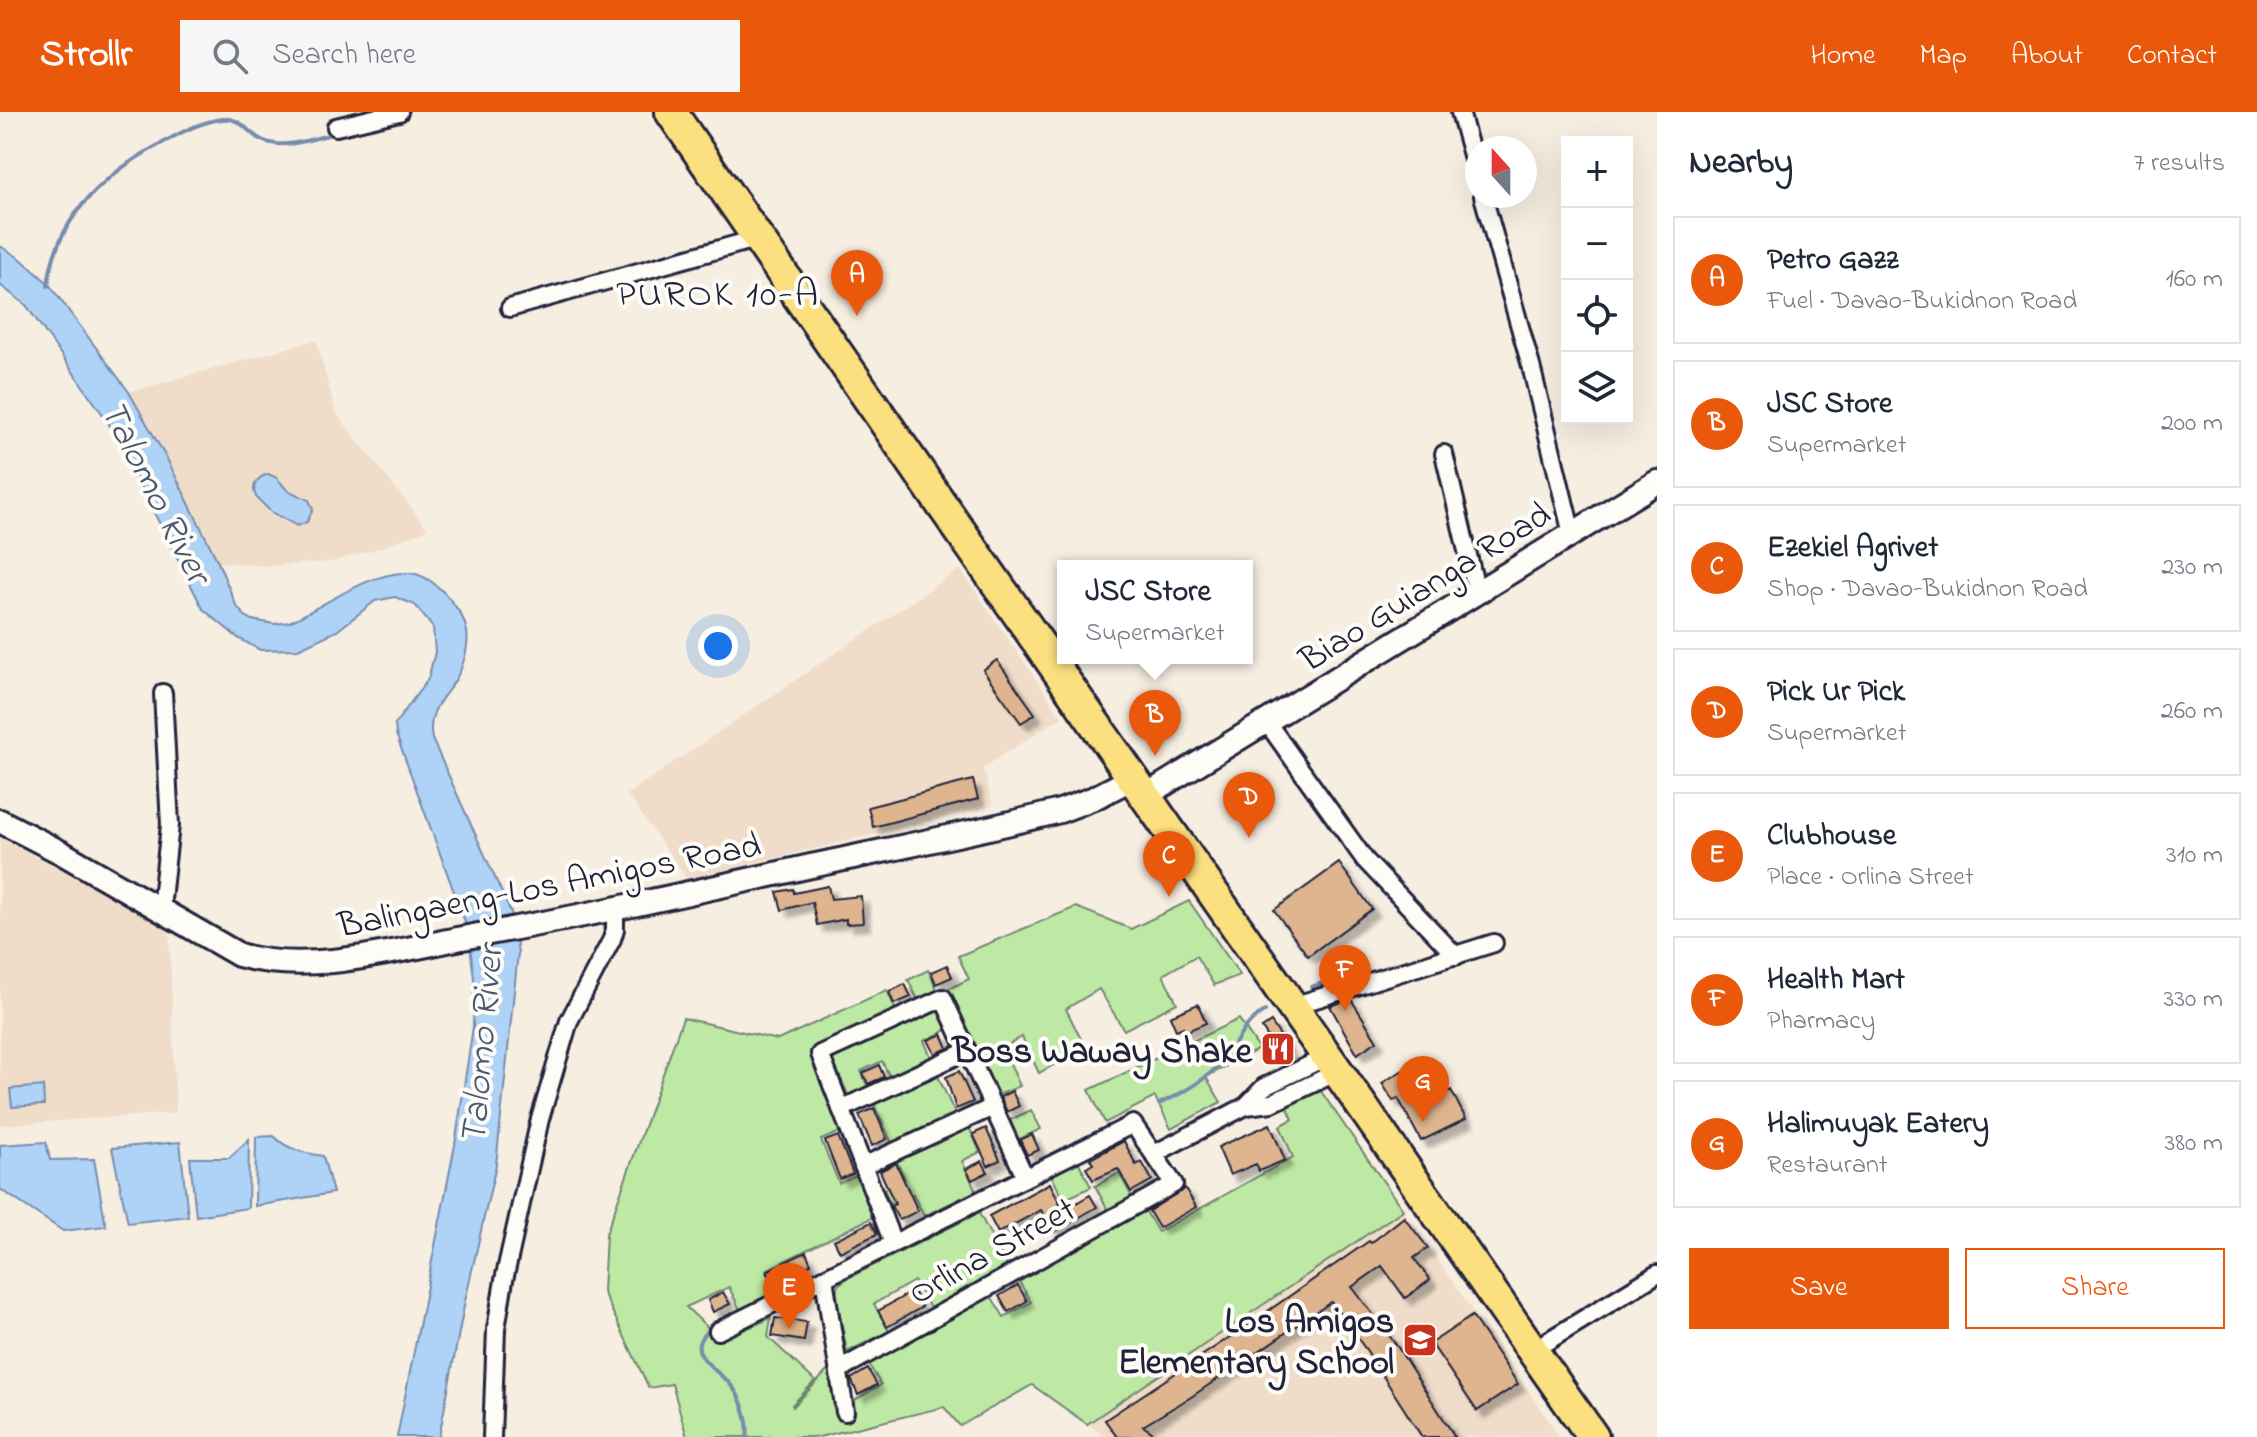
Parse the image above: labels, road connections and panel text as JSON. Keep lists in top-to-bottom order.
{
  "streets": {
    "street": ["Biao Guianga Road", "Balingaeng-Los Amigos Road", "Orlina Street"]
  },
  "crossings": [
    ["Biao Guianga Road", "Balingaeng-Los Amigos Road"]
  ],
  "districts": ["PUROK 10-A"],
  "water": ["Talomo River"],
  "places": {
    "restaurant": ["Boss Waway Shake"],
    "school or university": ["Los Amigos Elementary School"]
  },
  "north": "top",
  "page": {
    "header": "Strollr",
    "search": "Search here",
    "nav": [
      "Home",
      "Map",
      "About",
      "Contact"
    ],
    "heading": ["Nearby", "7 results"],
    "map_buttons": ["+", "−"],
    "list": [
      {
        "mark": "A",
        "name": "Petro Gazz",
        "note": "Fuel · Davao-Bukidnon Road",
        "value": "160 m"
      },
      {
        "mark": "B",
        "name": "JSC Store",
        "note": "Supermarket",
        "value": "200 m"
      },
      {
        "mark": "C",
        "name": "Ezekiel Agrivet",
        "note": "Shop · Davao-Bukidnon Road",
        "value": "230 m"
      },
      {
        "mark": "D",
        "name": "Pick Ur Pick",
        "note": "Supermarket",
        "value": "260 m"
      },
      {
        "mark": "E",
        "name": "Clubhouse",
        "note": "Place · Orlina Street",
        "value": "310 m"
      },
      {
        "mark": "F",
        "name": "Health Mart",
        "note": "Pharmacy",
        "value": "330 m"
      },
      {
        "mark": "G",
        "name": "Halimuyak Eatery",
        "note": "Restaurant",
        "value": "380 m"
      }
    ],
    "pins": [
      "A",
      "B",
      "D",
      "C",
      "F",
      "G",
      "E"
    ],
    "popup": ["JSC Store", "Supermarket"],
    "buttons": ["Save", "Share"]
  }
}
